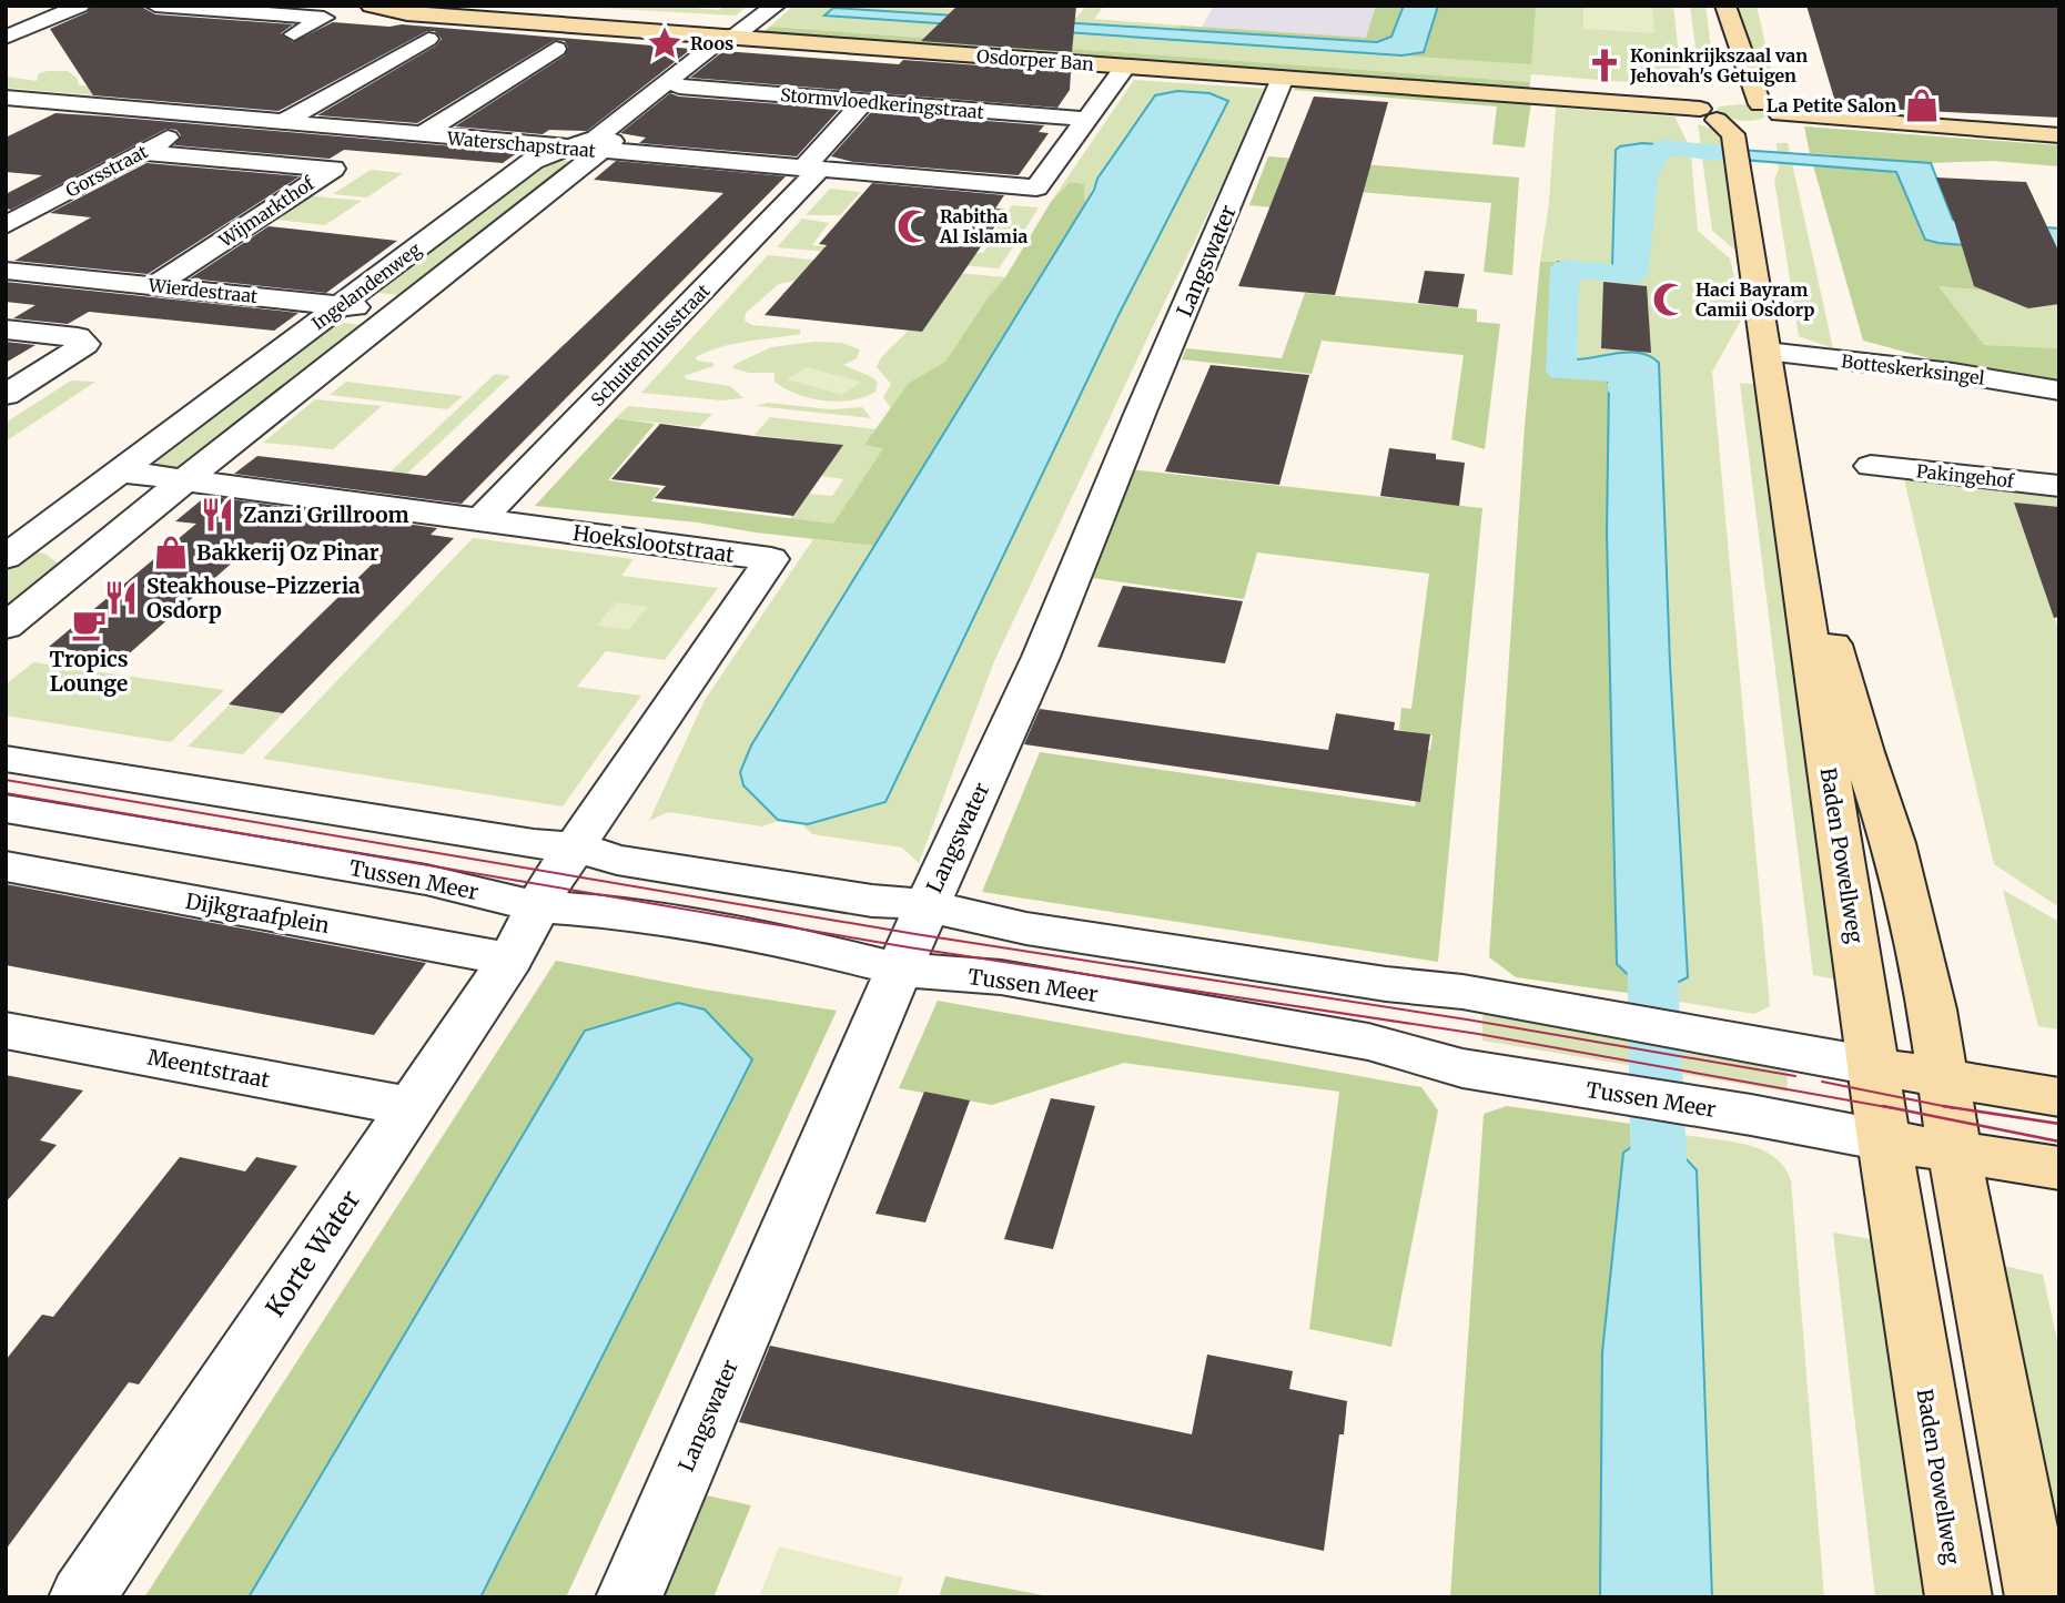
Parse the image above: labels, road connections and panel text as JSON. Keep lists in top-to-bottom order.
{
  "streets": {
    "main road": ["Osdorper Ban", "Baden Powellweg", "Tussen Meer"],
    "street": [
      "Stormvloedkeringstraat",
      "Waterschapstraat",
      "Gorsstraat",
      "Wijmarkthof",
      "Langswater",
      "Ingelandenweg",
      "Wierdestraat",
      "Schuitenhuisstraat",
      "Botteskerksingel",
      "Pakingehof",
      "Hoekslootstraat",
      "Dijkgraafplein",
      "Meentstraat",
      "Korte Water"
    ]
  },
  "crossings": [
    ["Osdorper Ban", "Langswater"],
    ["Osdorper Ban", "Ingelandenweg"],
    ["Osdorper Ban", "Baden Powellweg"],
    ["Stormvloedkeringstraat", "Waterschapstraat"],
    ["Stormvloedkeringstraat", "Ingelandenweg"],
    ["Stormvloedkeringstraat", "Schuitenhuisstraat"],
    ["Waterschapstraat", "Gorsstraat"],
    ["Waterschapstraat", "Ingelandenweg"],
    ["Waterschapstraat", "Schuitenhuisstraat"],
    ["Gorsstraat", "Wijmarkthof"],
    ["Wijmarkthof", "Wierdestraat"],
    ["Langswater", "Tussen Meer"],
    ["Ingelandenweg", "Wierdestraat"],
    ["Ingelandenweg", "Hoekslootstraat"],
    ["Schuitenhuisstraat", "Hoekslootstraat"],
    ["Botteskerksingel", "Baden Powellweg"],
    ["Hoekslootstraat", "Tussen Meer"],
    ["Hoekslootstraat", "Korte Water"],
    ["Baden Powellweg", "Tussen Meer"],
    ["Tussen Meer", "Korte Water"],
    ["Dijkgraafplein", "Korte Water"],
    ["Meentstraat", "Korte Water"]
  ],
  "places": {
    "place": ["Roos"],
    "church": ["Koninkrijkszaal van Jehovah's Getuigen"],
    "shop": ["La Petite Salon", "Bakkerij Oz Pinar"],
    "mosque": ["Rabitha Al Islamia", "Haci Bayram Camii Osdorp"],
    "restaurant": ["Zanzi Grillroom", "Steakhouse-Pizzeria Osdorp"],
    "cafe": ["Tropics Lounge"]
  }
}
